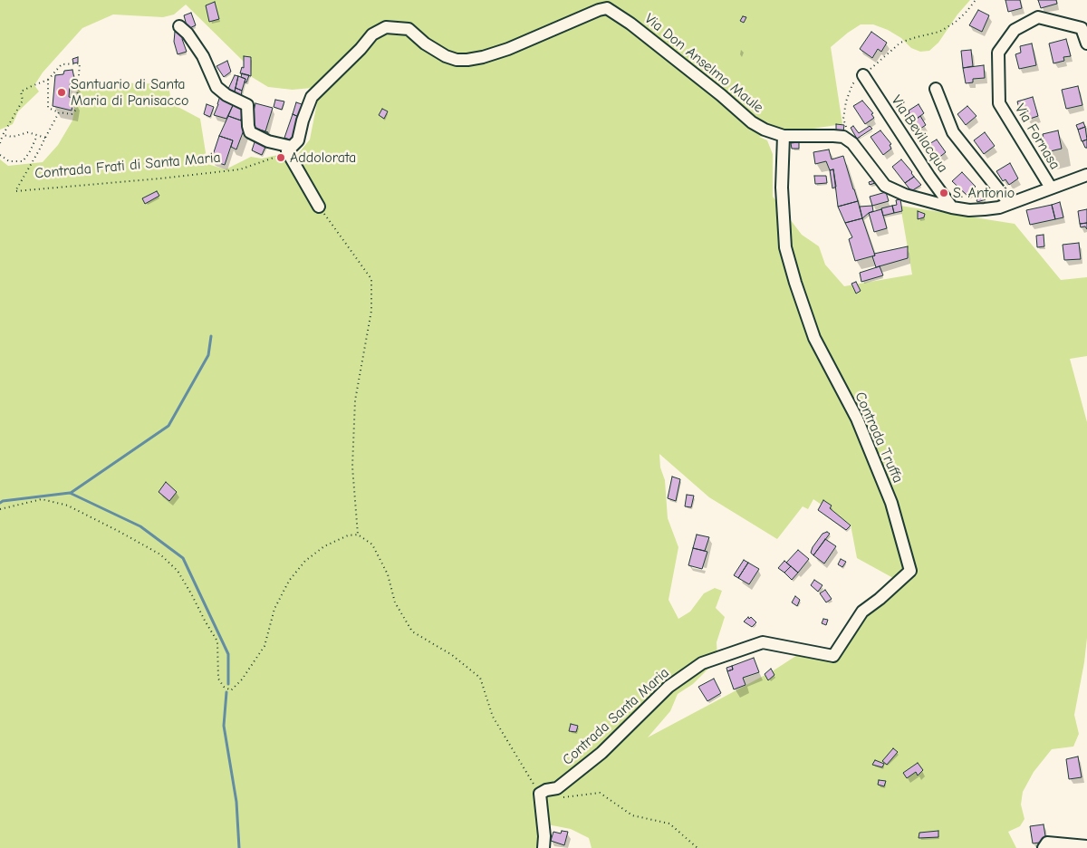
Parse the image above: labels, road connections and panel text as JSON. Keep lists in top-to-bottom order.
{
  "streets": {
    "street": [
      "Via Don Anselmo Maule",
      "Via Bevilacqua",
      "Via Fornasa",
      "Contrada Truffa",
      "Contrada Santa Maria"
    ],
    "path": ["Contrada Frati di Santa Maria"]
  },
  "crossings": [
    ["Via Don Anselmo Maule", "Via Bevilacqua"],
    ["Via Don Anselmo Maule", "Via Fornasa"],
    ["Via Don Anselmo Maule", "Contrada Truffa"],
    ["Contrada Truffa", "Contrada Santa Maria"]
  ],
  "places": ["Santuario di Santa Maria di Panisacco", "Addolorata", "S. Antonio"]
}
